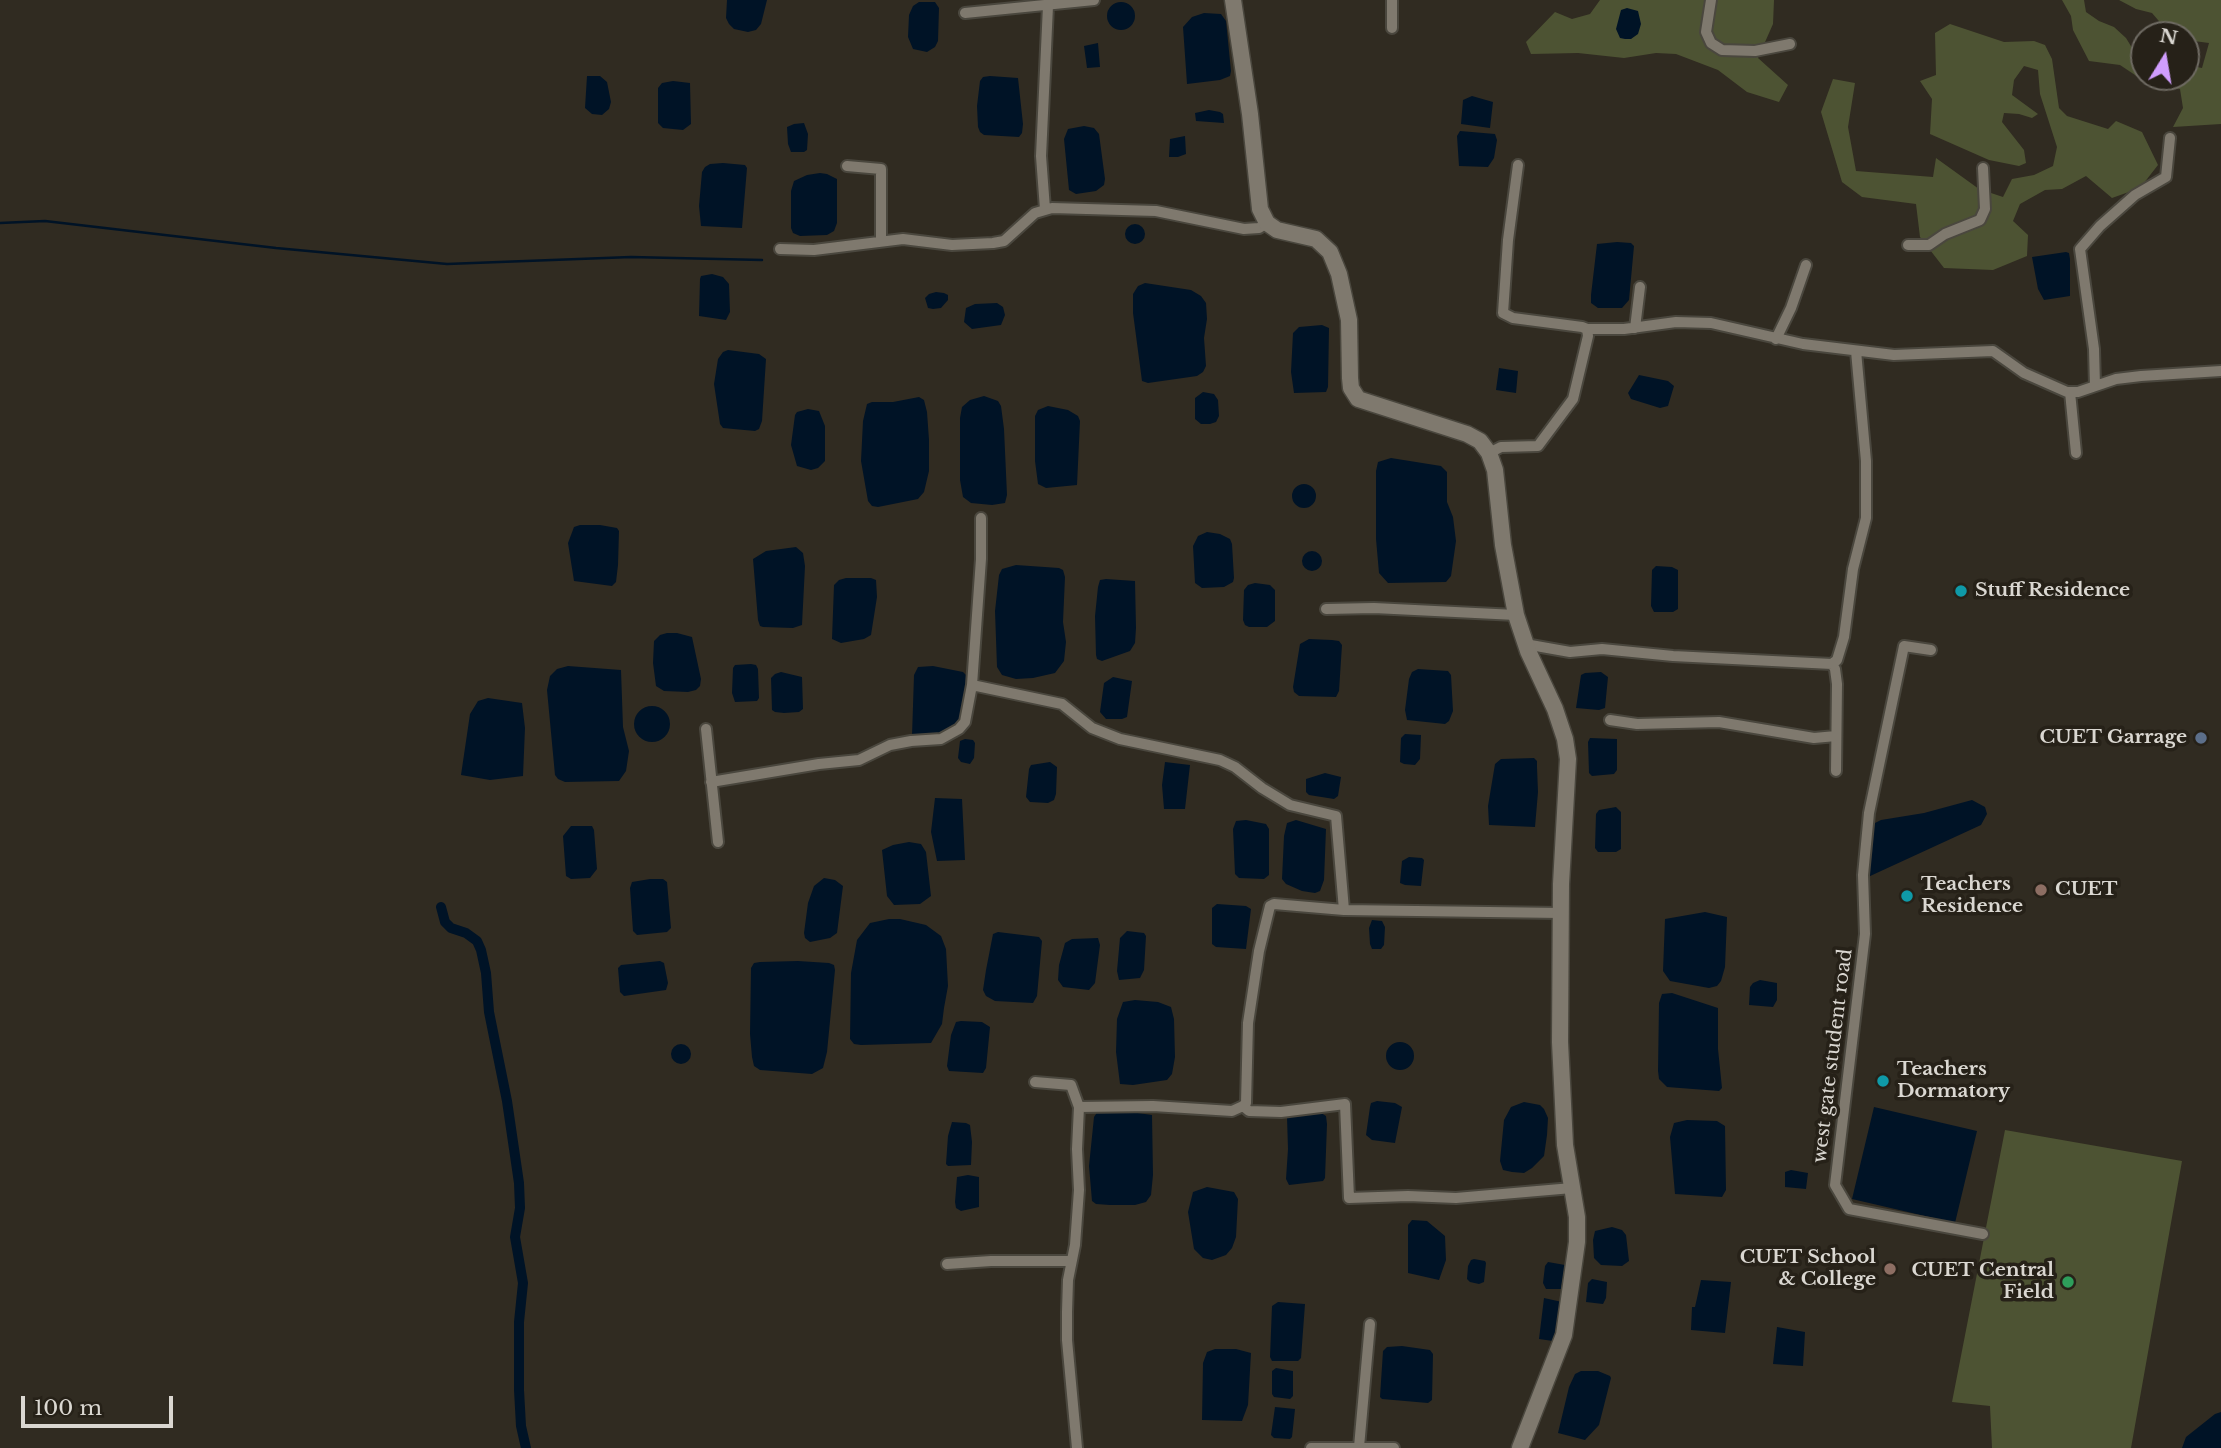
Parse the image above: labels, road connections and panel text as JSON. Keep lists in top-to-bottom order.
{
  "streets": {
    "street": ["west gate student road"]
  },
  "places": [
    "Stuff Residence",
    "CUET Garrage",
    "CUET",
    "Teachers Residence",
    "Teachers Dormatory",
    "CUET School & College",
    "CUET Central Field"
  ],
  "scale_bar": "100 m",
  "north": "top"
}
